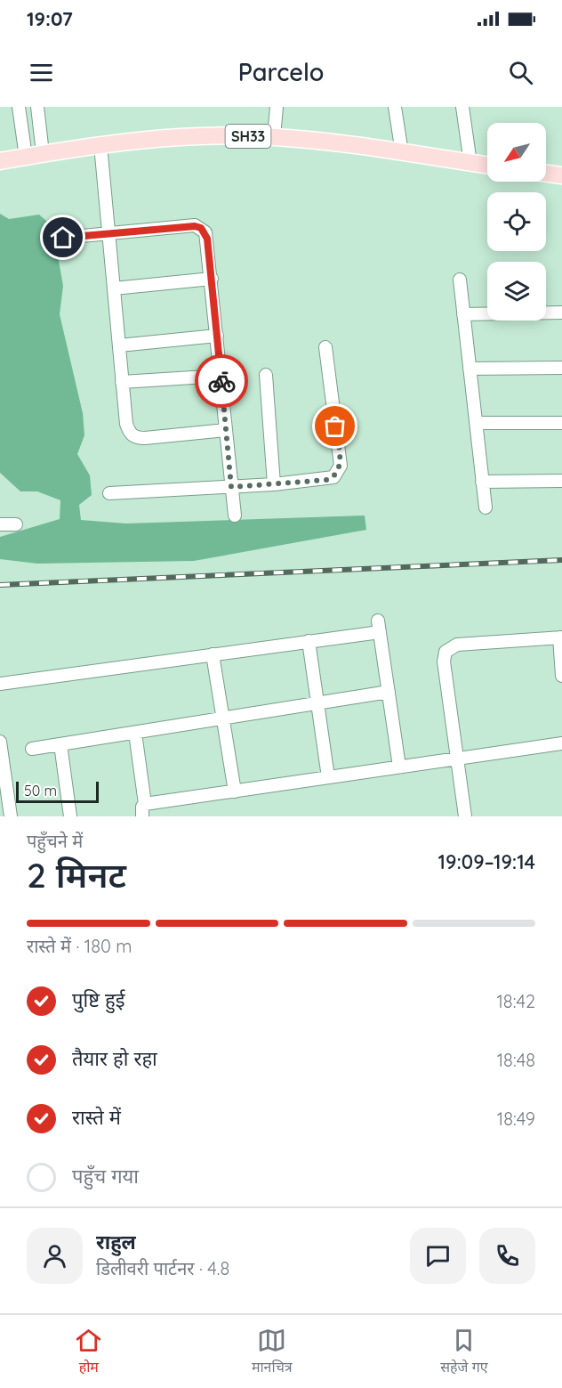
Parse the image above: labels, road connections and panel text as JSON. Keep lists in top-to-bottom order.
{
  "streets": {
    "main road": ["SH33"]
  },
  "scale_bar": "50 m",
  "north": "bottom left",
  "page": {
    "status": "19:07",
    "header": "Parcelo",
    "scale": "50 m",
    "heading": ["2 मिनट", "पहुँचने में", "19:09–19:14"],
    "panel": ["राहुल", "डिलीवरी पार्टनर · 4.8"],
    "bar": "रास्ते में · 180 m",
    "list": [
      ["पुष्टि हुई", "18:42"],
      ["तैयार हो रहा", "18:48"],
      ["रास्ते में", "18:49"],
      "पहुँच गया"
    ],
    "tabs": ["होम", "मानचित्र", "सहेजे गए"]
  }
}
